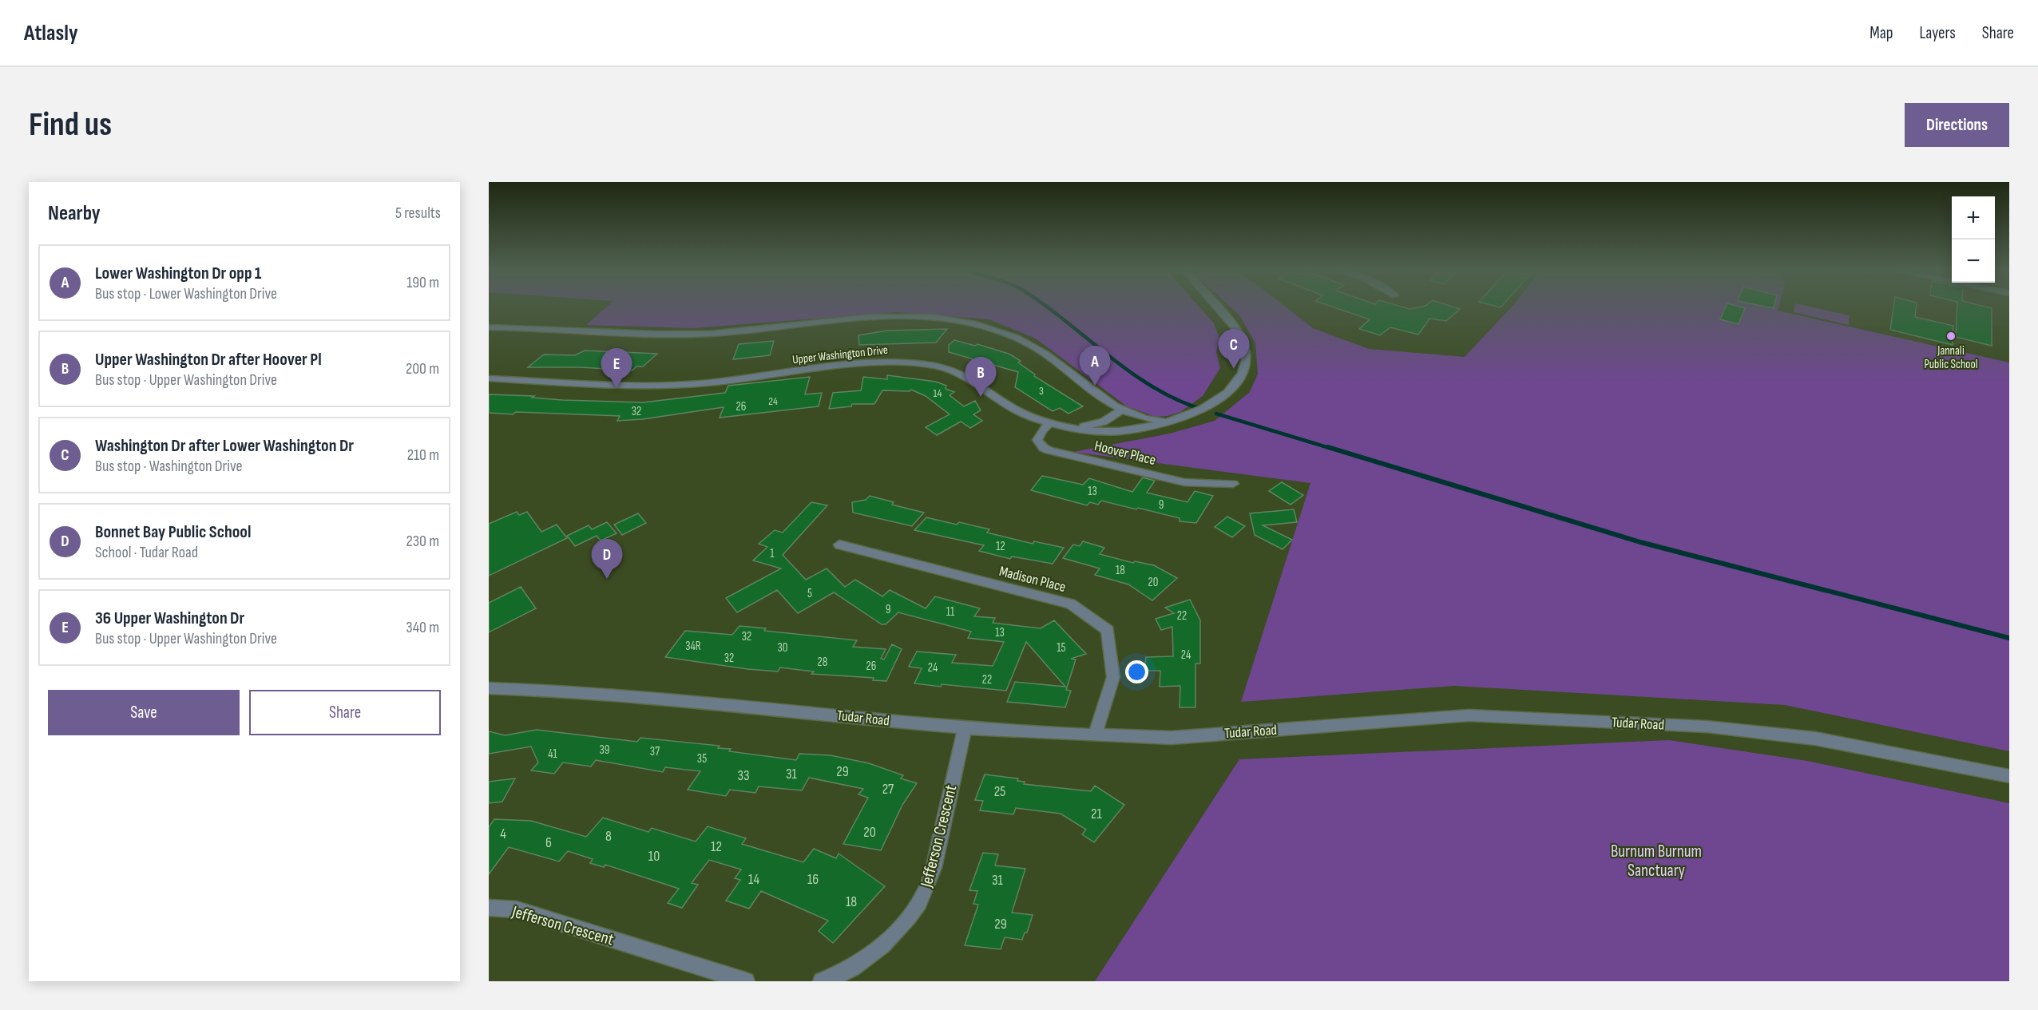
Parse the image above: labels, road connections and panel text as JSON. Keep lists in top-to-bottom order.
{
  "streets": {
    "street": [
      "Upper Washington Drive",
      "Hoover Place",
      "Madison Place",
      "Tudar Road",
      "Jefferson Crescent"
    ]
  },
  "crossings": [
    ["Upper Washington Drive", "Hoover Place"],
    ["Madison Place", "Tudar Road"],
    ["Tudar Road", "Jefferson Crescent"]
  ],
  "parks": ["Burnum Burnum Sanctuary"],
  "places": ["Jannali Public School"],
  "house_numbers": [
    "3",
    "14",
    "24",
    "26",
    "32",
    "13",
    "9",
    "12",
    "1",
    "18",
    "20",
    "5",
    "9",
    "11",
    "22",
    "13",
    "32",
    "34R",
    "30",
    "15",
    "24",
    "32",
    "28",
    "26",
    "24",
    "22",
    "39",
    "37",
    "41",
    "35",
    "29",
    "31",
    "33",
    "27",
    "25",
    "21",
    "20",
    "4",
    "8",
    "6",
    "12",
    "10",
    "14",
    "16",
    "31",
    "18",
    "29"
  ],
  "page": {
    "header": "Atlasly",
    "nav": ["Map", "Layers", "Share"],
    "buttons": [
      "Directions",
      ["Save", "Share"]
    ],
    "title": "Find us",
    "heading": ["Nearby", "5 results"],
    "map_buttons": ["+", "−"],
    "list": [
      {
        "mark": "A",
        "name": "Lower Washington Dr opp 1",
        "note": "Bus stop · Lower Washington Drive",
        "value": "190 m"
      },
      {
        "mark": "B",
        "name": "Upper Washington Dr after Hoover Pl",
        "note": "Bus stop · Upper Washington Drive",
        "value": "200 m"
      },
      {
        "mark": "C",
        "name": "Washington Dr after Lower Washington Dr",
        "note": "Bus stop · Washington Drive",
        "value": "210 m"
      },
      {
        "mark": "D",
        "name": "Bonnet Bay Public School",
        "note": "School · Tudar Road",
        "value": "230 m"
      },
      {
        "mark": "E",
        "name": "36 Upper Washington Dr",
        "note": "Bus stop · Upper Washington Drive",
        "value": "340 m"
      }
    ],
    "pins": [
      "C",
      "A",
      "E",
      "B",
      "D"
    ]
  }
}
